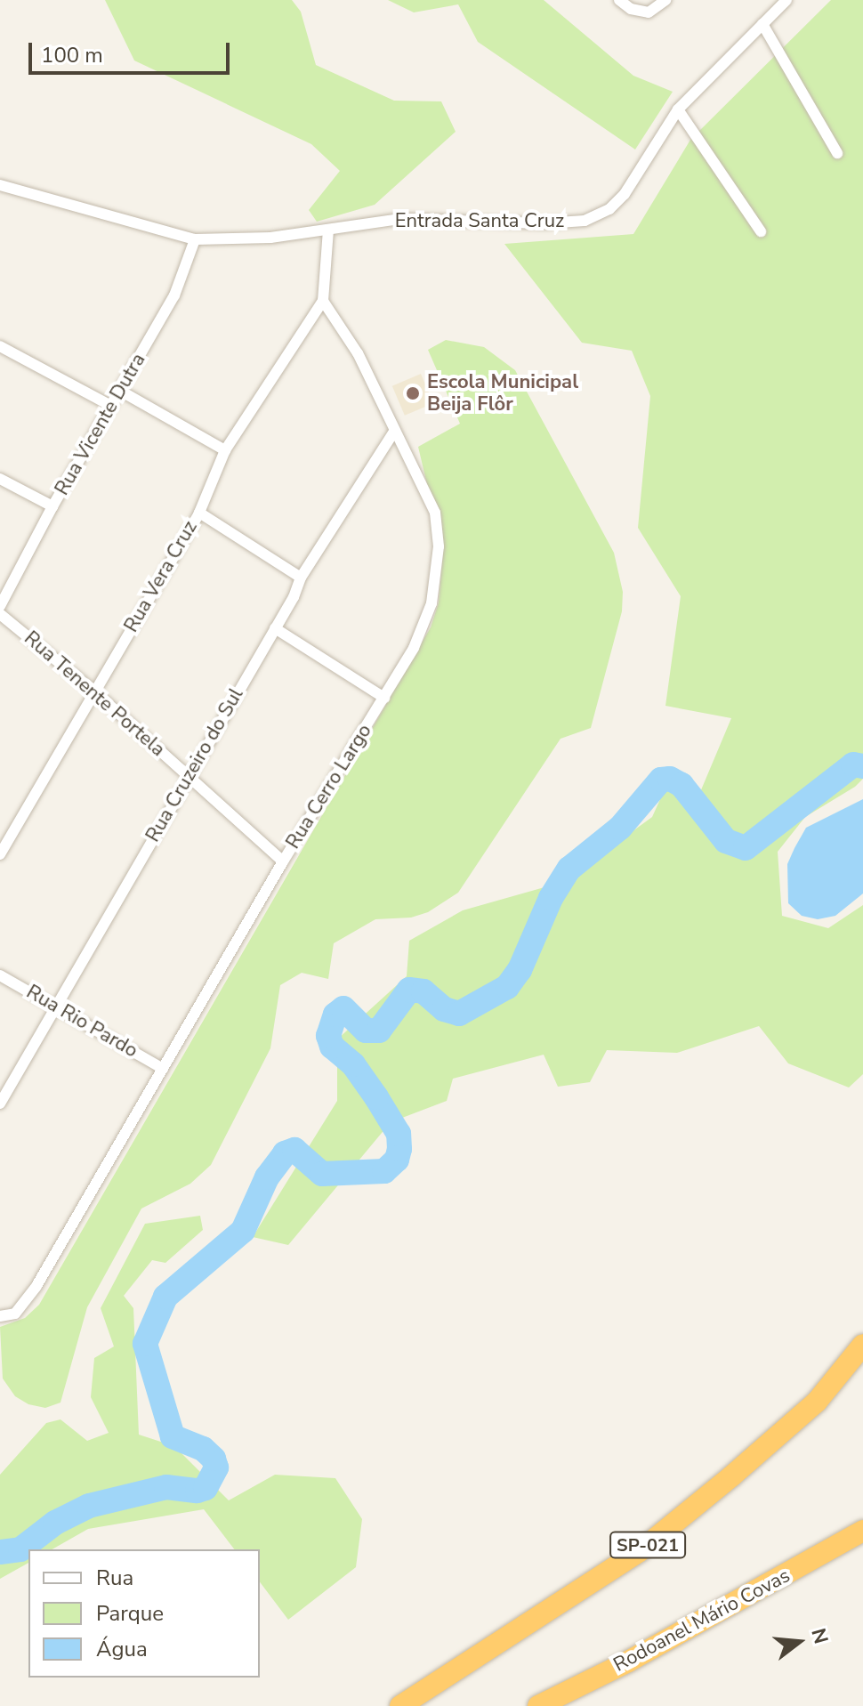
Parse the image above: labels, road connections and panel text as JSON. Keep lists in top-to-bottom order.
{
  "streets": {
    "highway": ["SP-021", "Rodoanel Mário Covas"],
    "street": [
      "Entrada Santa Cruz",
      "Rua Vicente Dutra",
      "Rua Vera Cruz",
      "Rua Tenente Portela",
      "Rua Cruzeiro do Sul",
      "Rua Cerro Largo",
      "Rua Rio Pardo"
    ]
  },
  "crossings": [
    ["Entrada Santa Cruz", "Rua Vicente Dutra"],
    ["Rua Vera Cruz", "Rua Tenente Portela"],
    ["Rua Vera Cruz", "Rua Cerro Largo"],
    ["Rua Tenente Portela", "Rua Cruzeiro do Sul"],
    ["Rua Tenente Portela", "Rua Cerro Largo"],
    ["Rua Cruzeiro do Sul", "Rua Cerro Largo"],
    ["Rua Cruzeiro do Sul", "Rua Rio Pardo"],
    ["Rua Cerro Largo", "Rua Rio Pardo"]
  ],
  "places": ["Escola Municipal Beija Flôr"],
  "legend": ["Rua", "Parque", "Água"],
  "scale_bar": "100 m",
  "north": "right"
}
